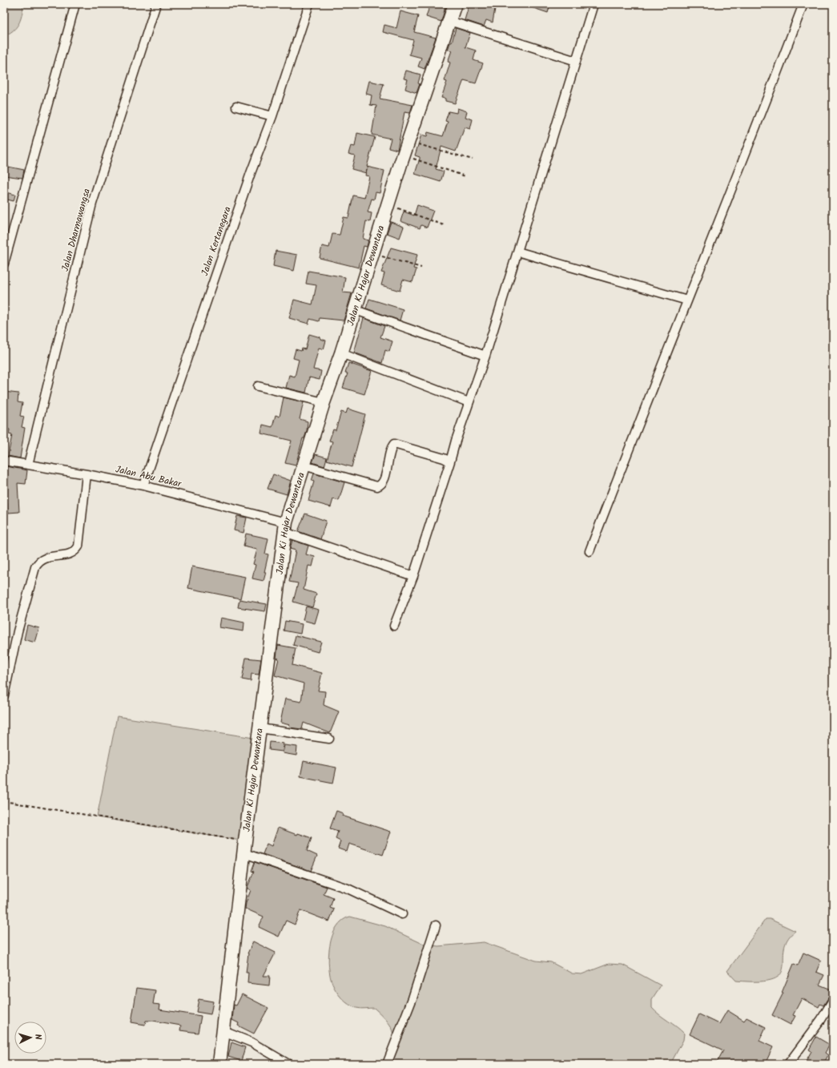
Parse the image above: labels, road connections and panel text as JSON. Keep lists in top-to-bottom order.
{
  "streets": {
    "main road": ["Jalan Ki Hajar Dewantara"],
    "street": ["Jalan Dharmawangsa", "Jalan Kertanegara", "Jalan Abu Bakar"]
  },
  "crossings": [
    ["Jalan Dharmawangsa", "Jalan Abu Bakar"],
    ["Jalan Kertanegara", "Jalan Abu Bakar"],
    ["Jalan Ki Hajar Dewantara", "Jalan Abu Bakar"]
  ],
  "north": "right"
}
